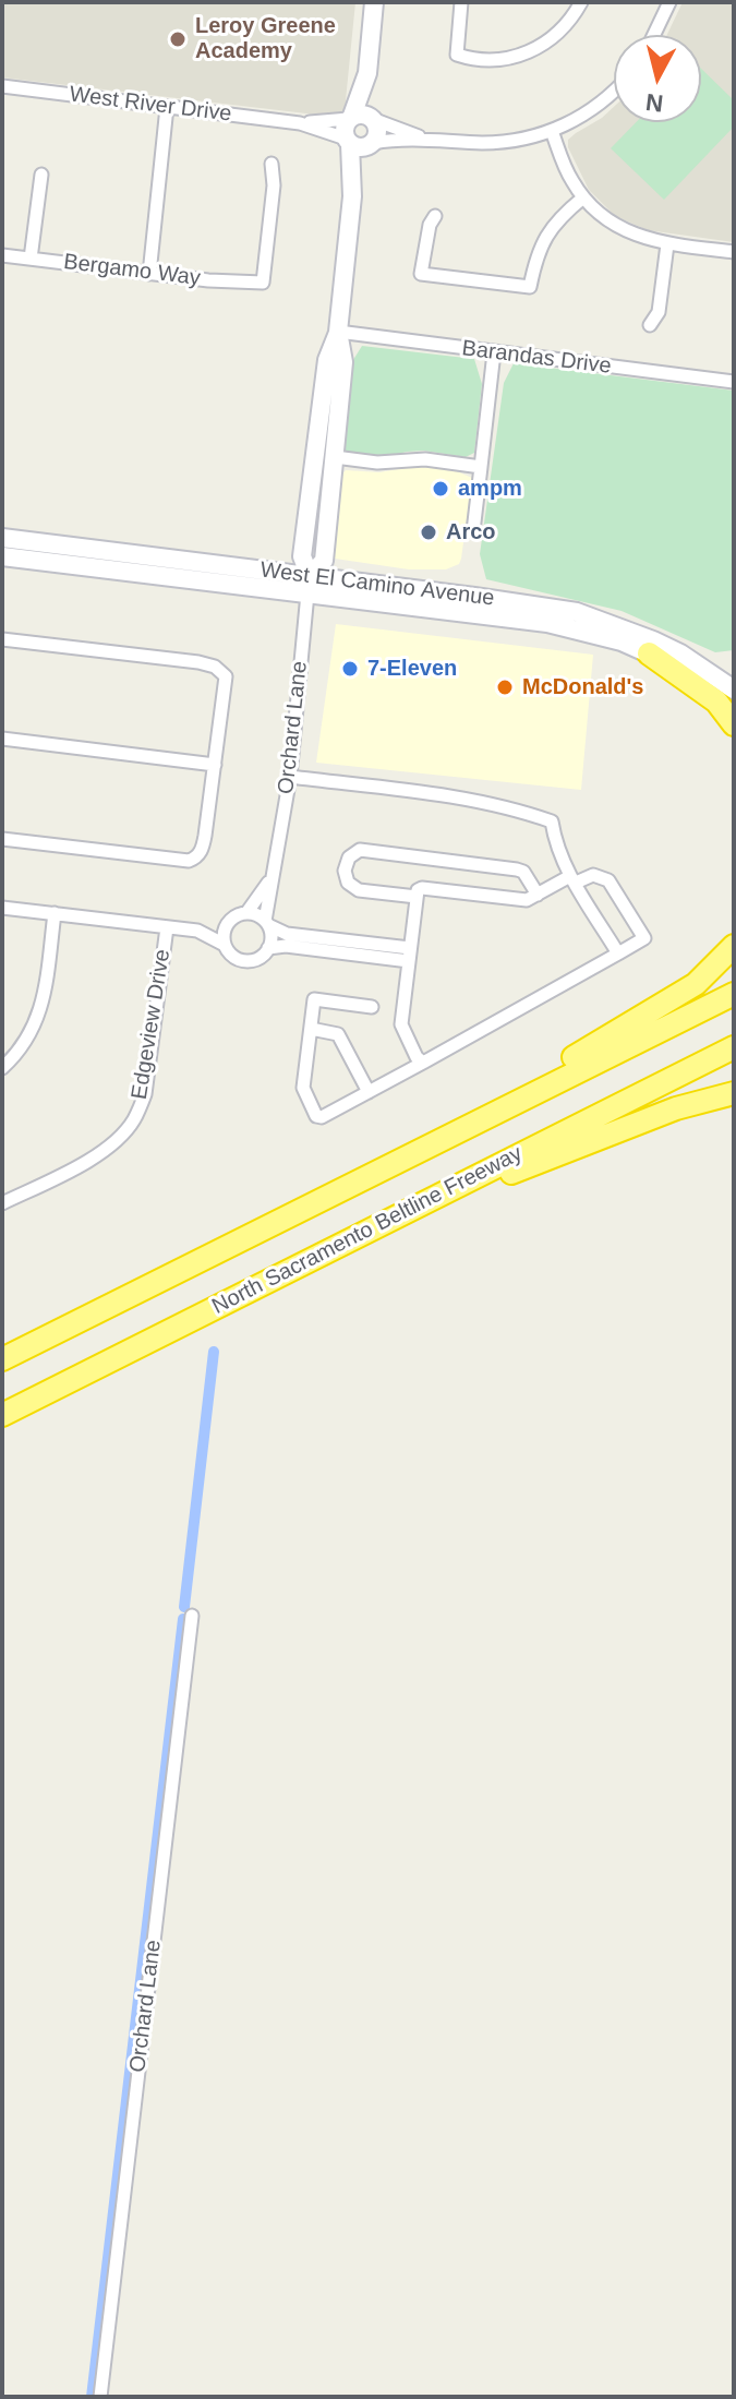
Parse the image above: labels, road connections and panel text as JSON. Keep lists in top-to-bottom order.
{
  "streets": {
    "highway": ["North Sacramento Beltline Freeway"],
    "main road": ["West El Camino Avenue", "Orchard Lane"],
    "street": [
      "West River Drive",
      "Bergamo Way",
      "Barandas Drive",
      "Edgeview Drive"
    ]
  },
  "crossings": [
    ["West River Drive", "Orchard Lane"],
    ["Barandas Drive", "Orchard Lane"],
    ["West El Camino Avenue", "Orchard Lane"]
  ],
  "places": [
    "Leroy Greene Academy",
    "ampm",
    "Arco",
    "7-Eleven",
    "McDonald's"
  ],
  "north": "bottom"
}
